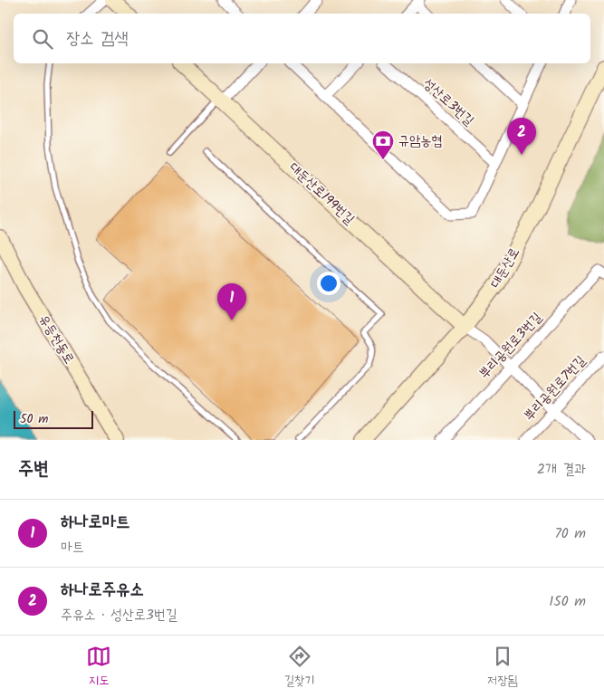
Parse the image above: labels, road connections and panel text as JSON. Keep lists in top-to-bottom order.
{
  "streets": {
    "main road": ["대둔산로199번길", "대둔산로", "유등천동로"],
    "street": ["성산로3번길", "뿌리공원로3번길", "뿌리공원로7번길"]
  },
  "crossings": [
    ["대둔산로199번길", "대둔산로"]
  ],
  "places": {
    "bank": ["규암농협"]
  },
  "scale_bar": "50 m",
  "page": {
    "search": "장소 검색",
    "pins": ["2", "1"],
    "scale": "50 m",
    "heading": ["주변", "2개 결과"],
    "list": [
      {
        "mark": "1",
        "name": "하나로마트",
        "note": "마트",
        "value": "70 m"
      },
      {
        "mark": "2",
        "name": "하나로주유소",
        "note": "주유소 · 성산로3번길",
        "value": "150 m"
      }
    ],
    "nav": ["지도", "길찾기", "저장됨"]
  }
}
